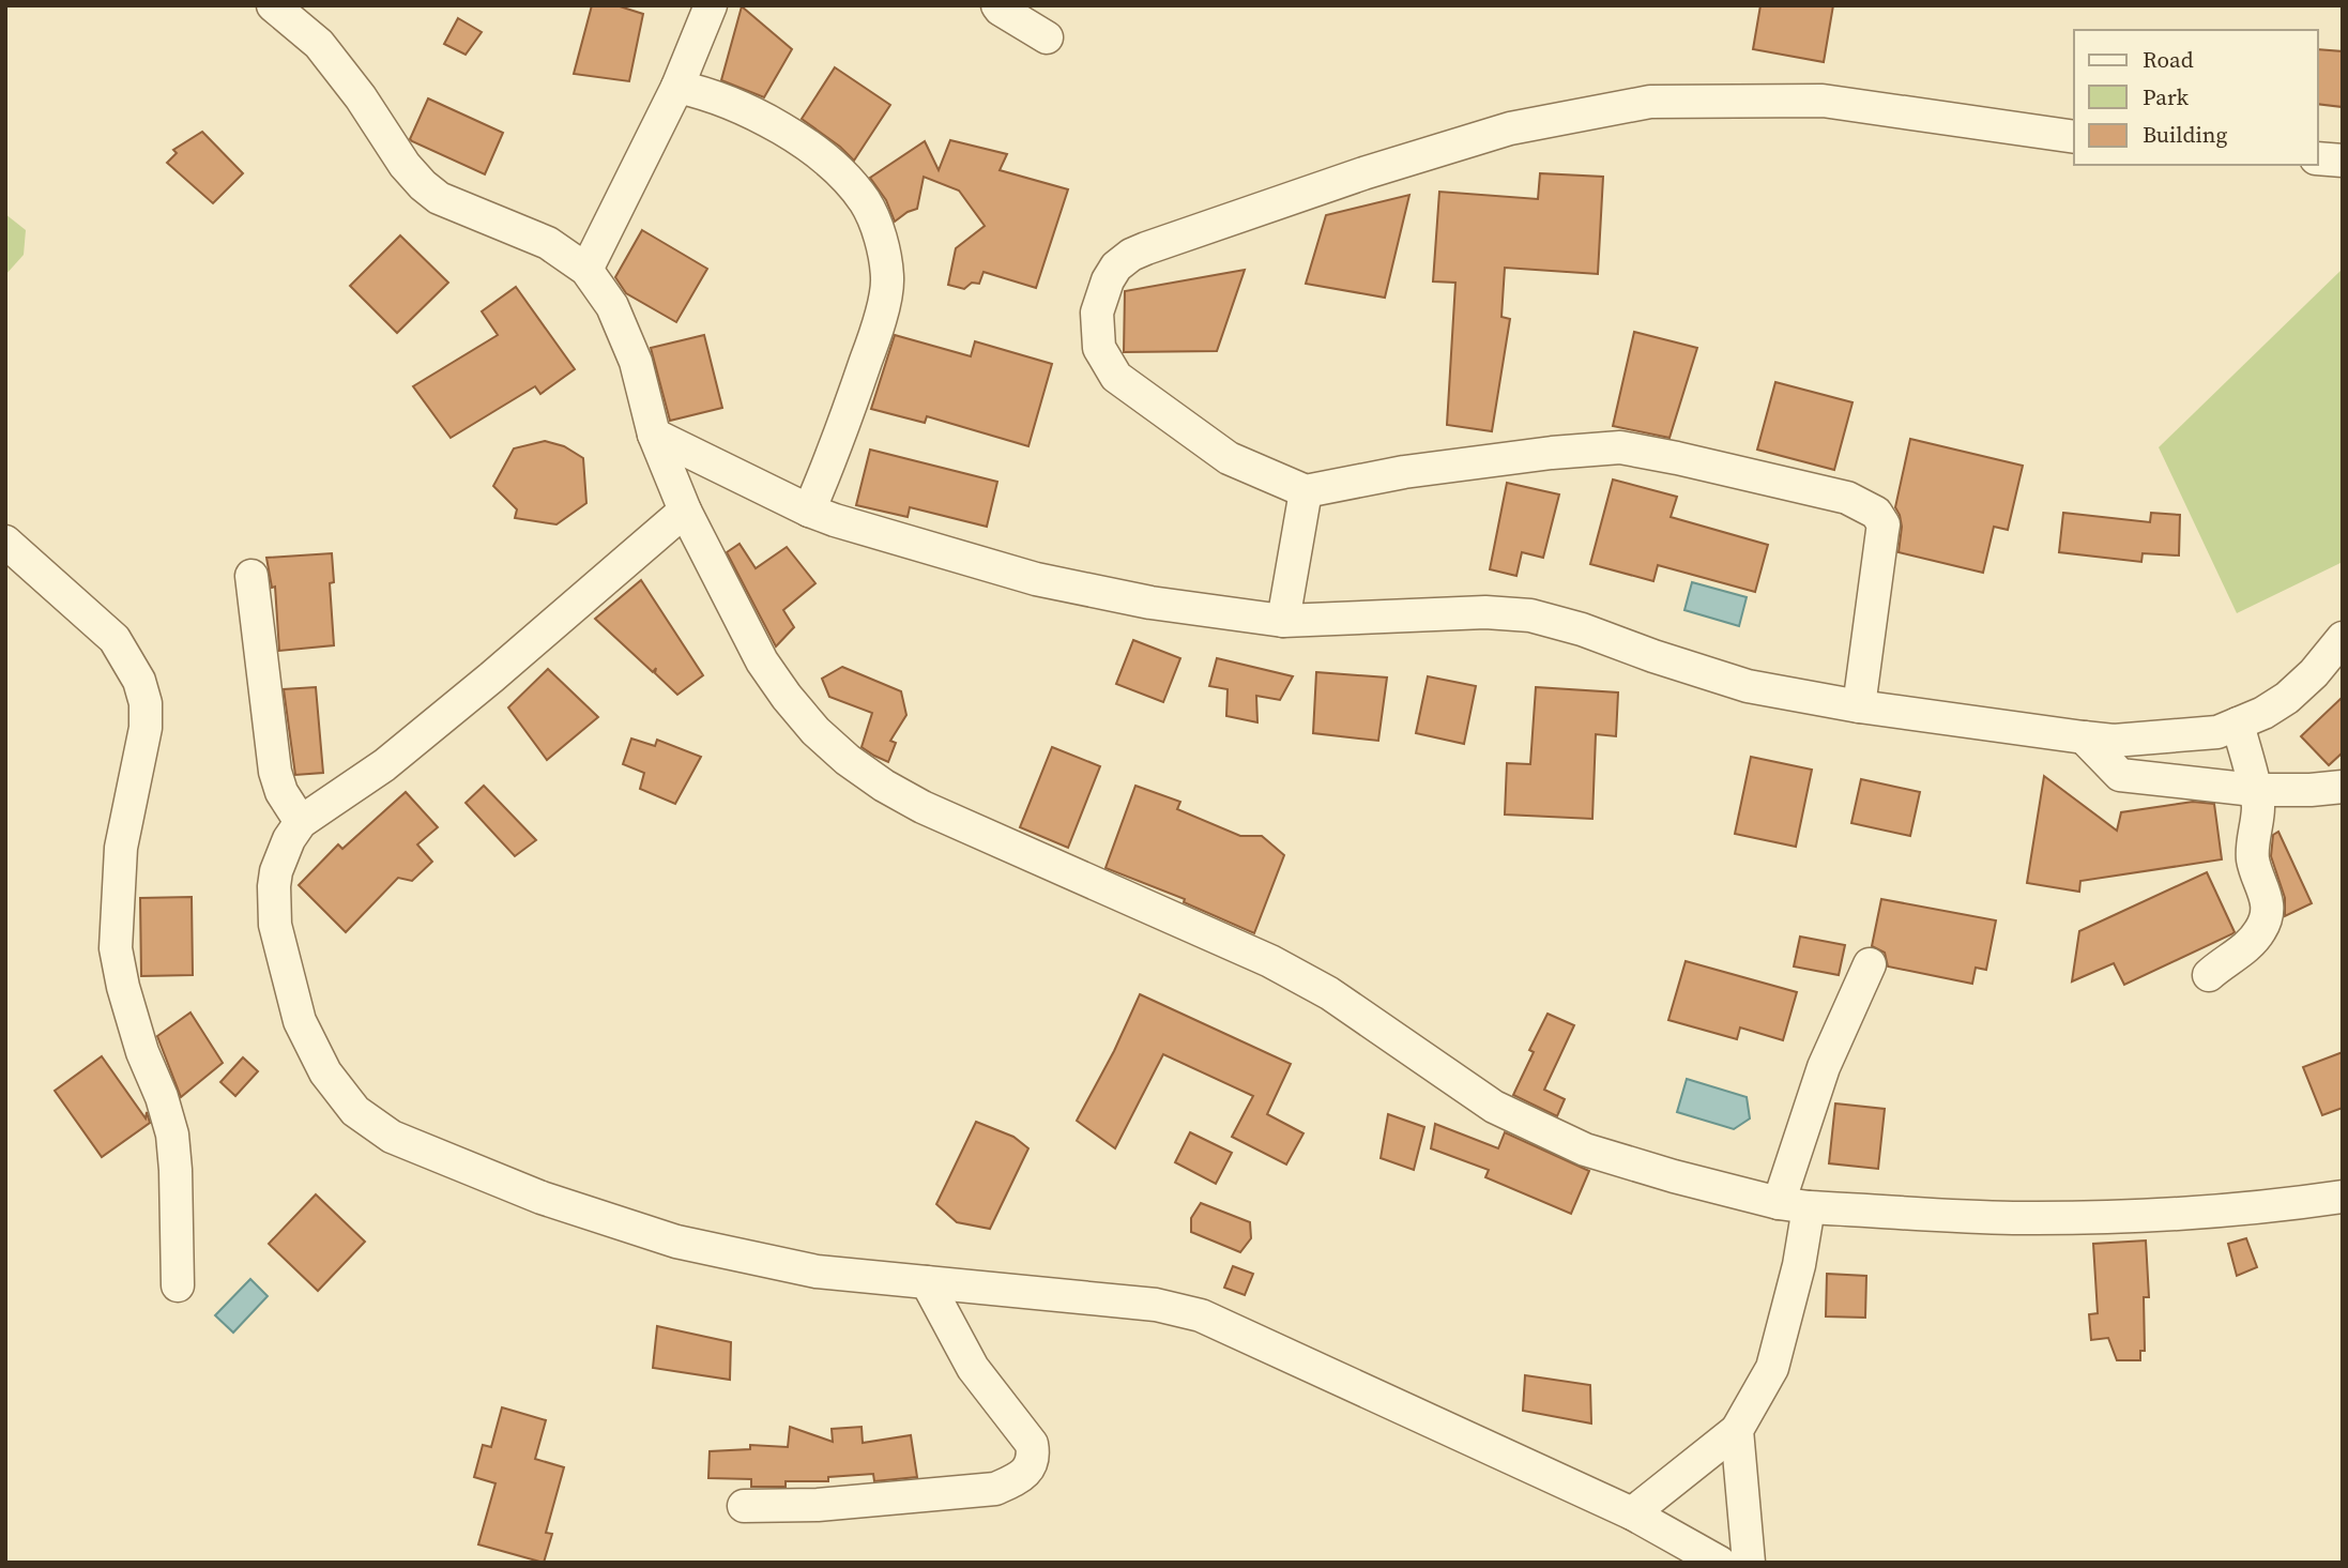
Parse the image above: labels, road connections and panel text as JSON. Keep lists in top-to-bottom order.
{
  "legend": ["Road", "Park", "Building"]
}
